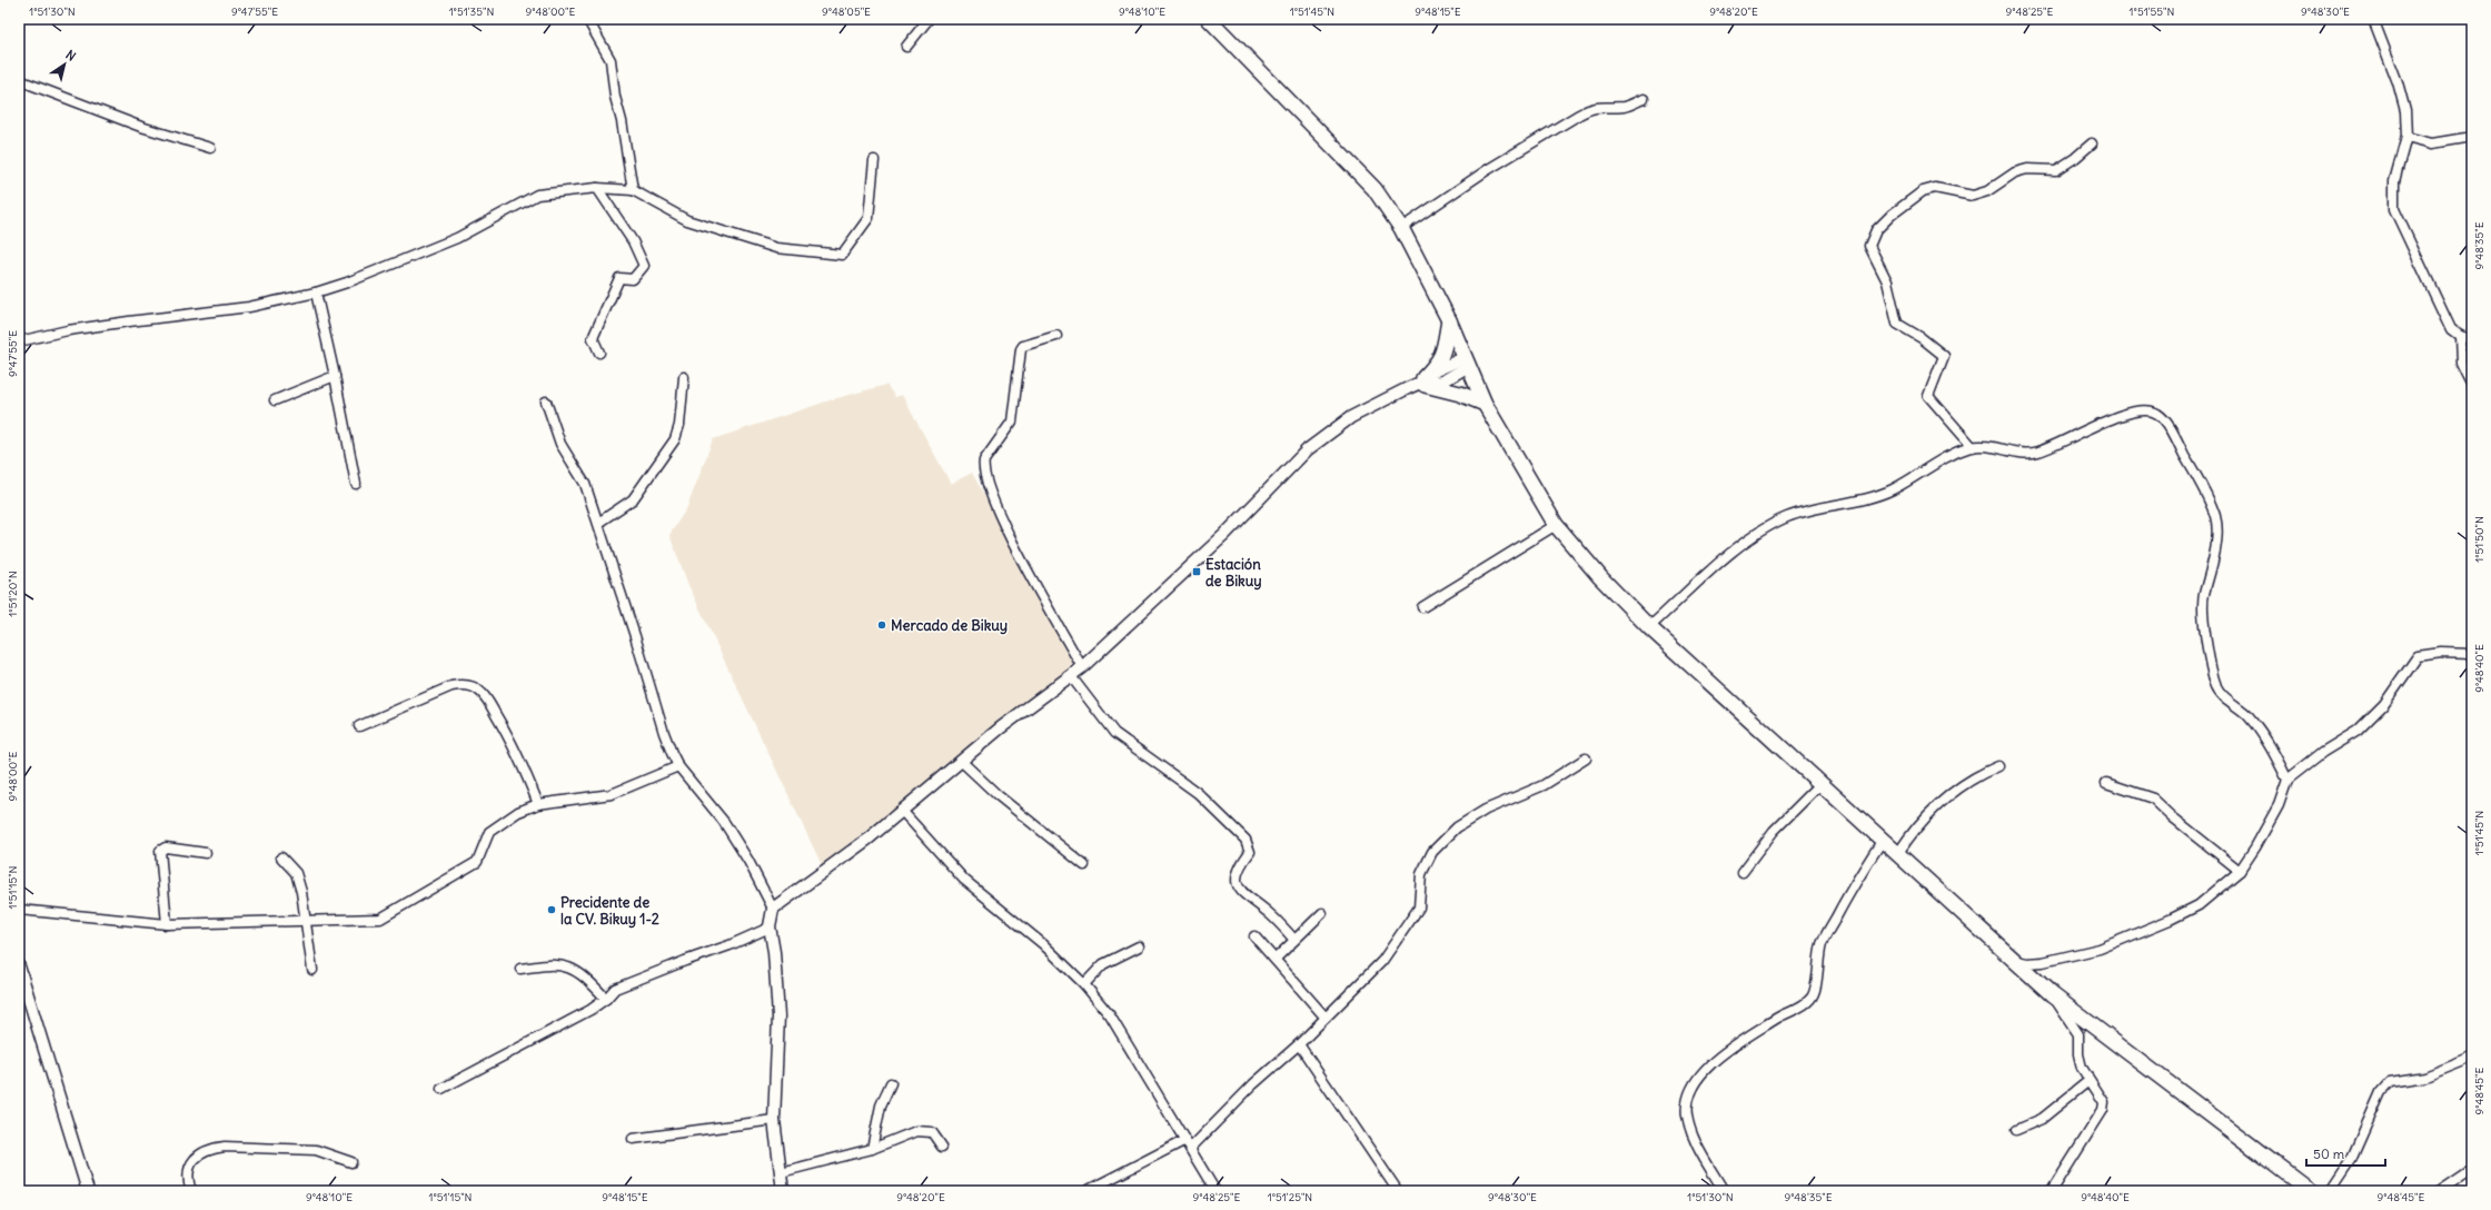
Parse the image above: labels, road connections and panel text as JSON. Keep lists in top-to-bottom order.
{
  "places": {
    "transit": ["Estación de Bikuy"],
    "other": ["Mercado de Bikuy", "Precidente de la CV. Bikuy 1-2"]
  },
  "scale_bar": "50 m",
  "north": "top right",
  "coordinates": [
    "1°51'30\"N",
    "9°47'55\"E",
    "1°51'35\"N",
    "9°48'00\"E",
    "9°48'05\"E",
    "9°48'10\"E",
    "1°51'45\"N",
    "9°48'15\"E",
    "9°48'20\"E",
    "9°48'25\"E",
    "1°51'55\"N",
    "9°48'30\"E",
    "9°48'35\"E",
    "1°51'50\"N",
    "1°51'20\"N",
    "9°48'40\"E",
    "1°51'15\"N",
    "9°48'45\"E",
    "1°51'25\"N"
  ]
}
